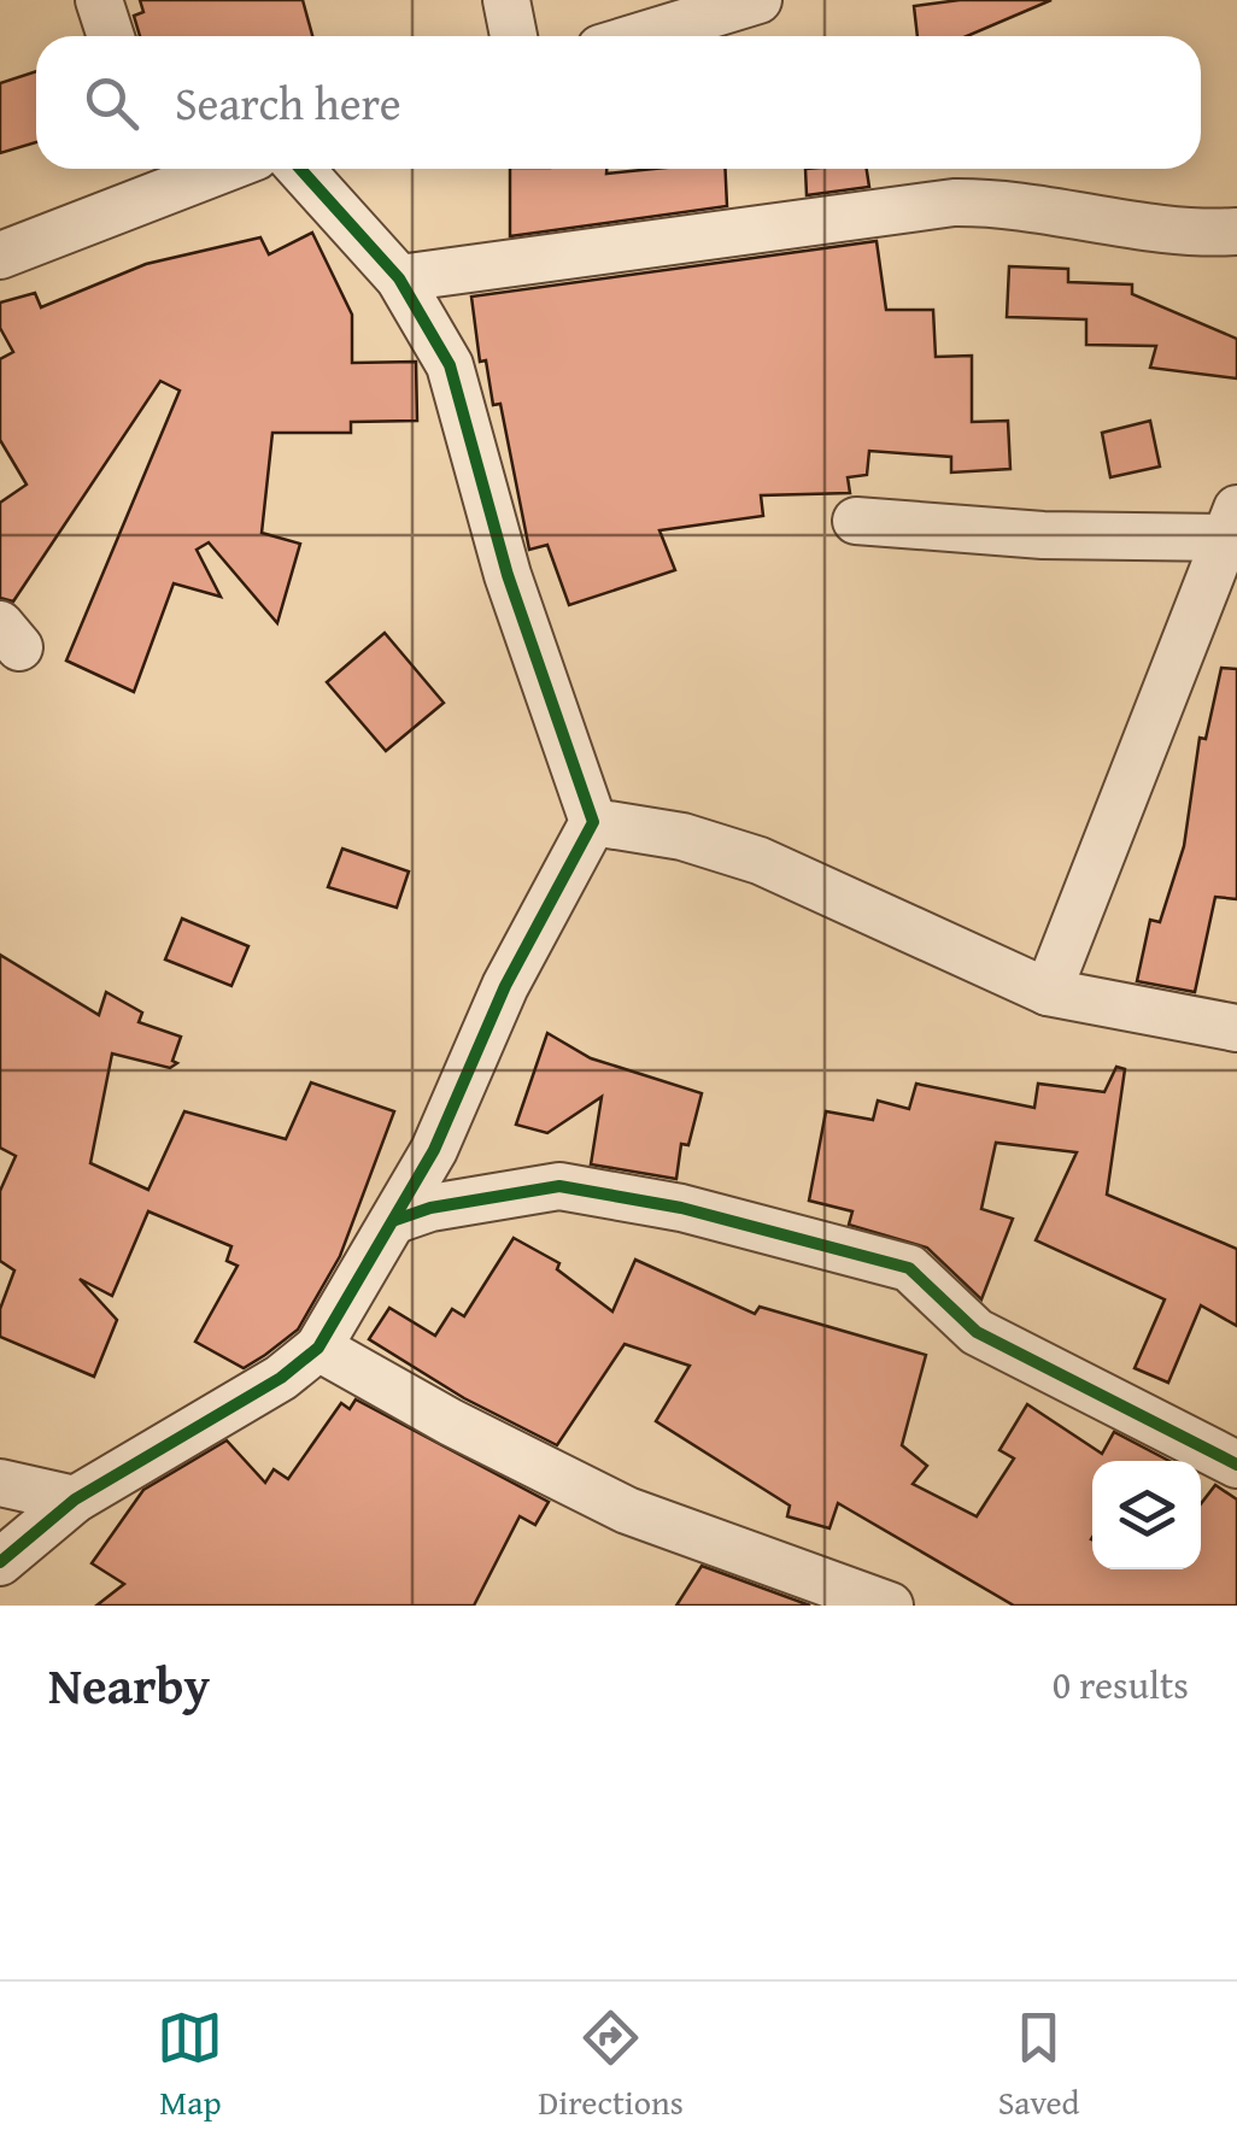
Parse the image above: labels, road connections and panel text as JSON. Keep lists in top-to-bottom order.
{
  "page": {
    "search": "Search here",
    "heading": ["Nearby", "0 results"],
    "nav": ["Map", "Directions", "Saved"]
  }
}
